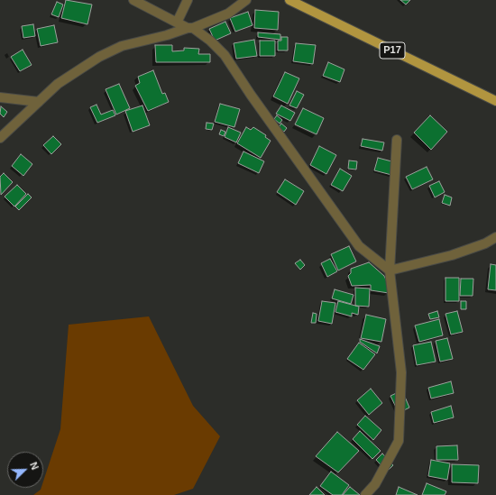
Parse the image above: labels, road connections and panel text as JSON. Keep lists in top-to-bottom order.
{
  "streets": {
    "main road": ["P17"]
  },
  "north": "top right"
}
